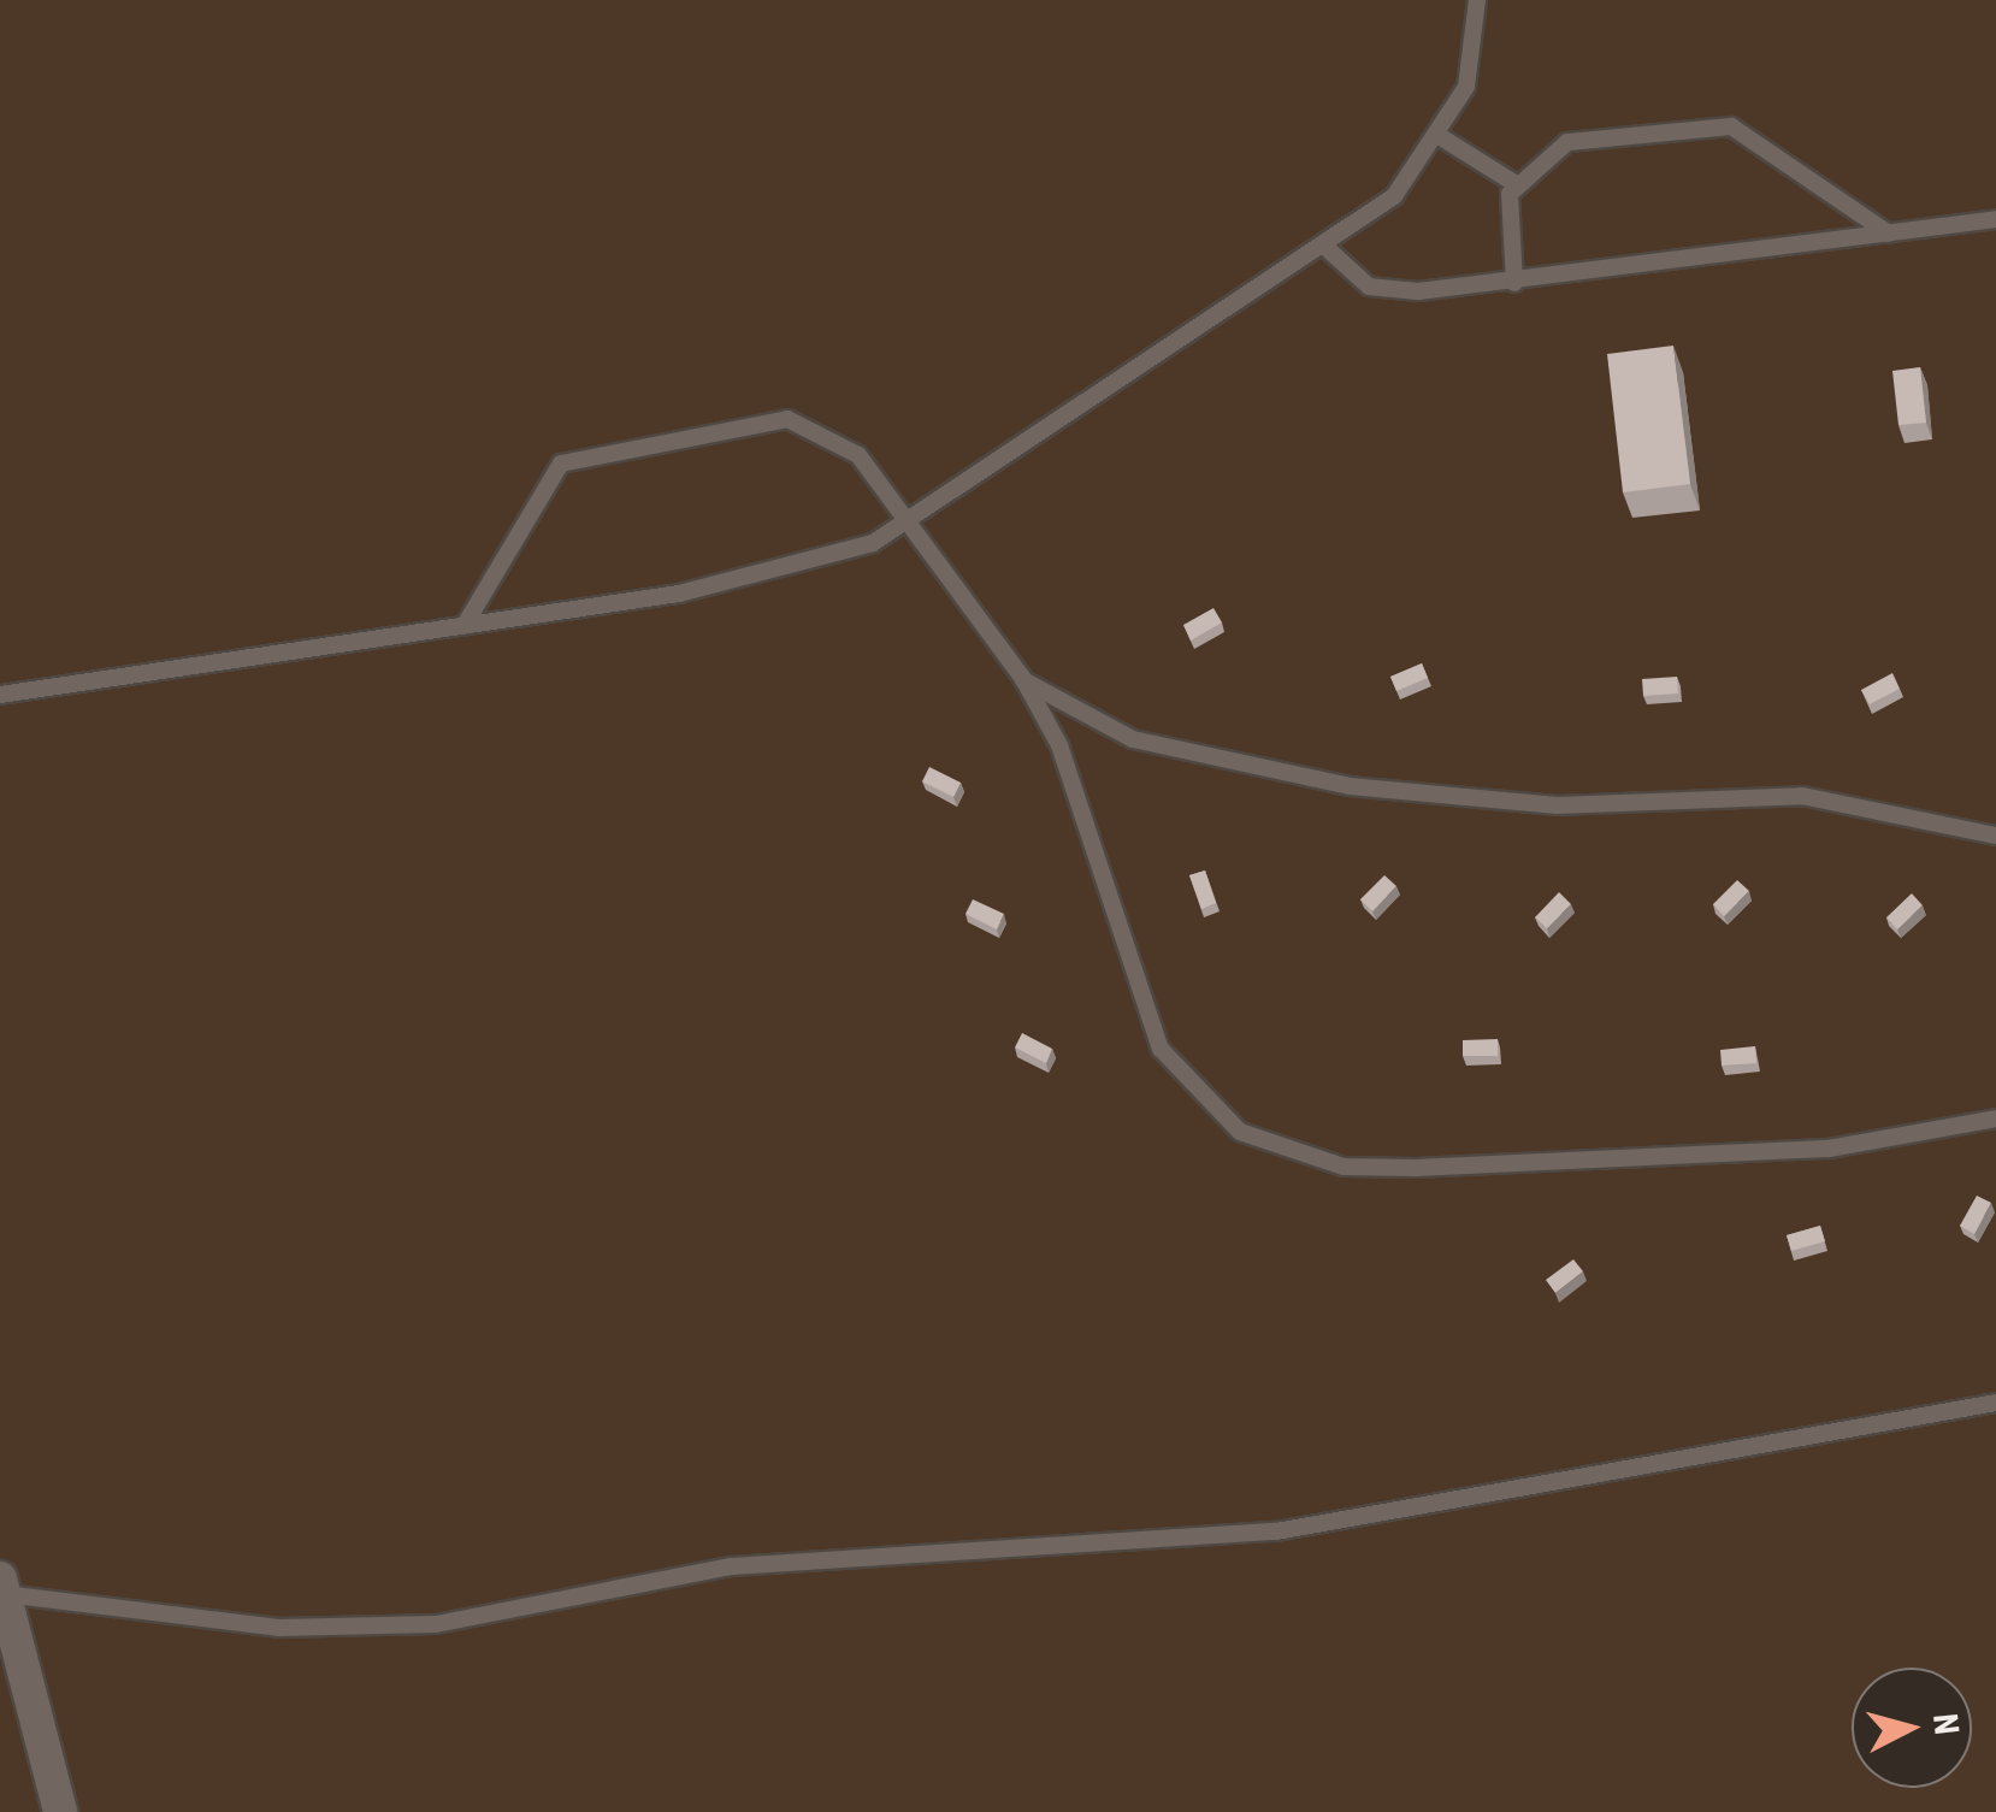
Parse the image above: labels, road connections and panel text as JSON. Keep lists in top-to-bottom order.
{
  "north": "right"
}
